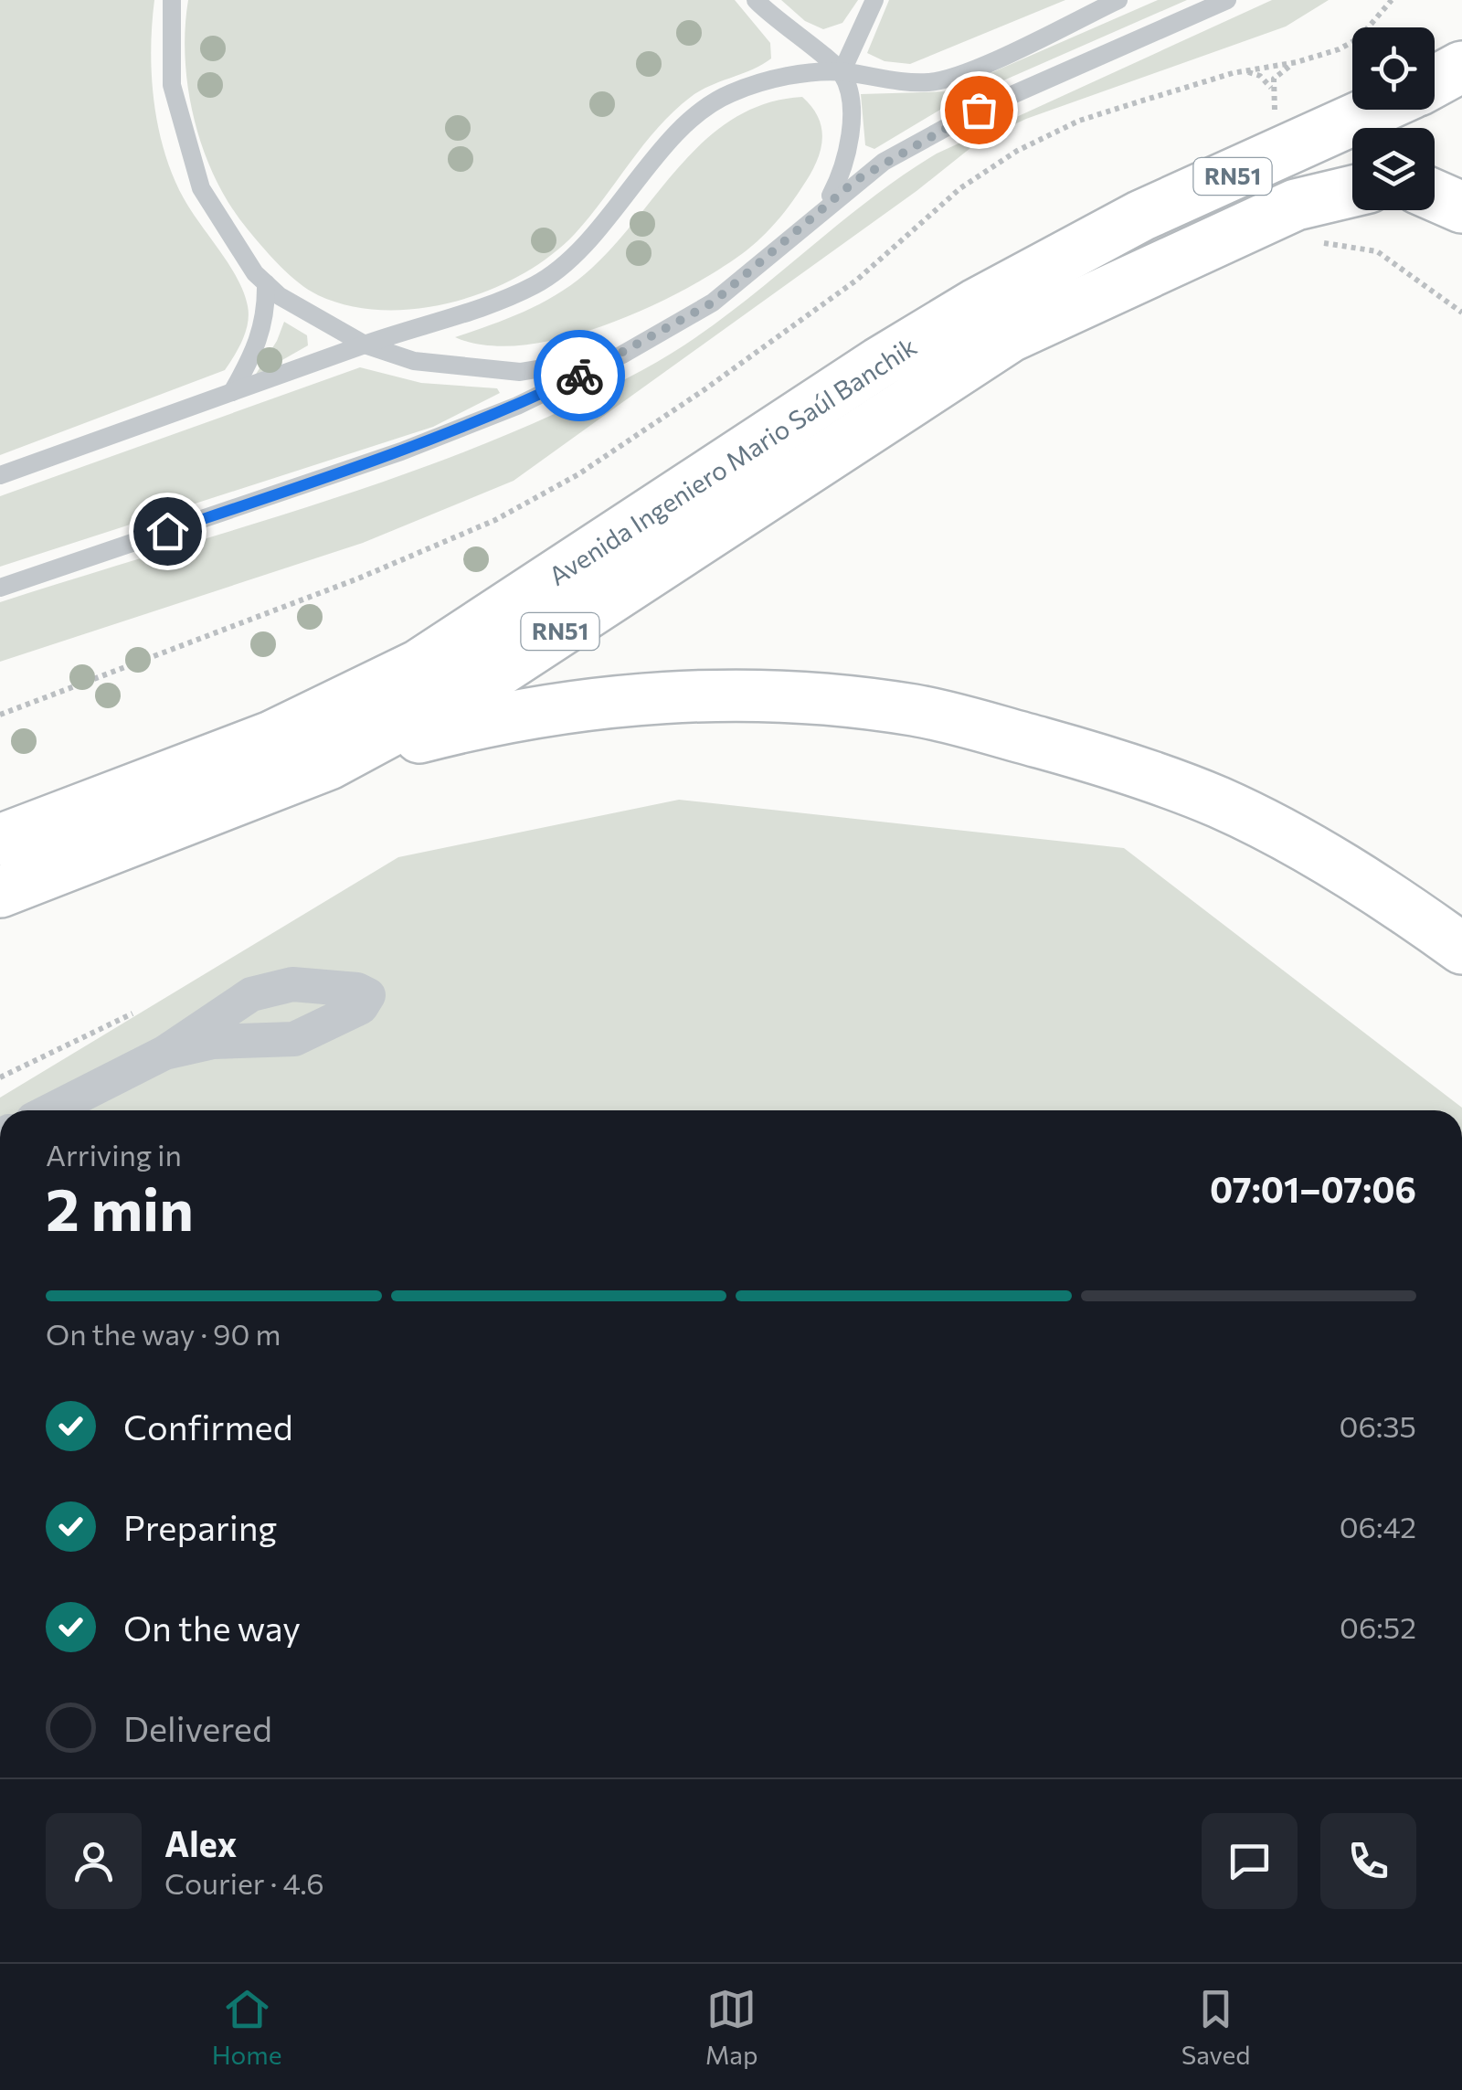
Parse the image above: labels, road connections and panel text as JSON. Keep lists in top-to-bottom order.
{
  "streets": {
    "highway": ["RN51", "Avenida Ingeniero Mario Saúl Banchik"]
  },
  "page": {
    "heading": ["2 min", "Arriving in", "07:01–07:06"],
    "panel": ["Alex", "Courier · 4.6"],
    "bar": "On the way · 90 m",
    "list": [
      ["Confirmed", "06:35"],
      ["Preparing", "06:42"],
      ["On the way", "06:52"],
      "Delivered"
    ],
    "tabs": ["Home", "Map", "Saved"]
  }
}
